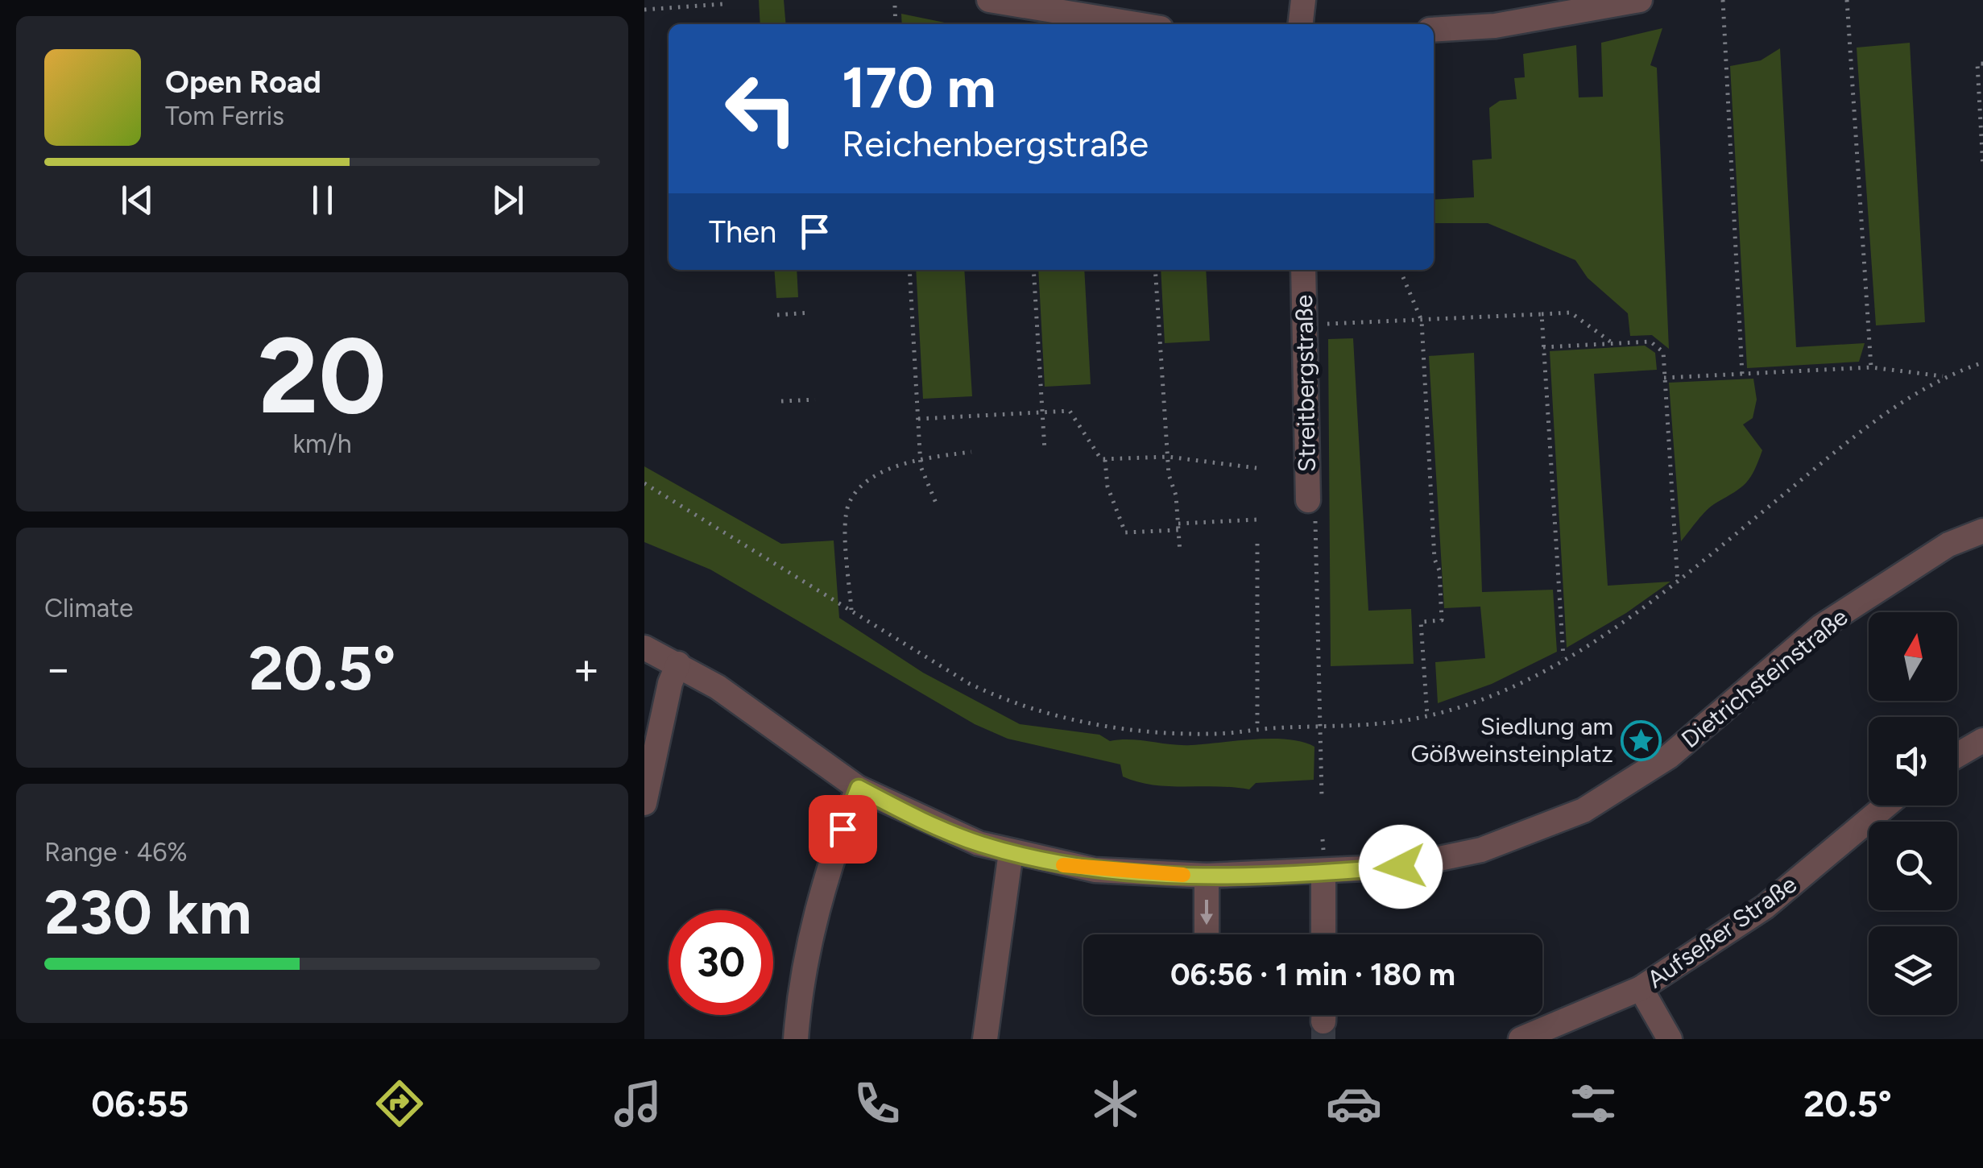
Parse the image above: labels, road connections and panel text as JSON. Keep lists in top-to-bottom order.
{
  "streets": {
    "street": ["Streitbergstraße", "Dietrichsteinstraße", "Aufseßer Straße"]
  },
  "places": {
    "place": ["Siedlung am Gößweinsteinplatz"]
  },
  "north": "top",
  "page": {
    "turn": ["170 m", "Reichenbergstraße"],
    "song": ["Open Road", "Tom Ferris"],
    "then": "Then",
    "tile": [
      ["20", "km/h"],
      "Climate",
      ["Range · 46%", "230 km"]
    ],
    "heat": ["−", "20.5°", "+"],
    "limit": "30",
    "trip": "06:56 · 1 min · 180 m",
    "tabs": ["06:55", "20.5°"]
  }
}
